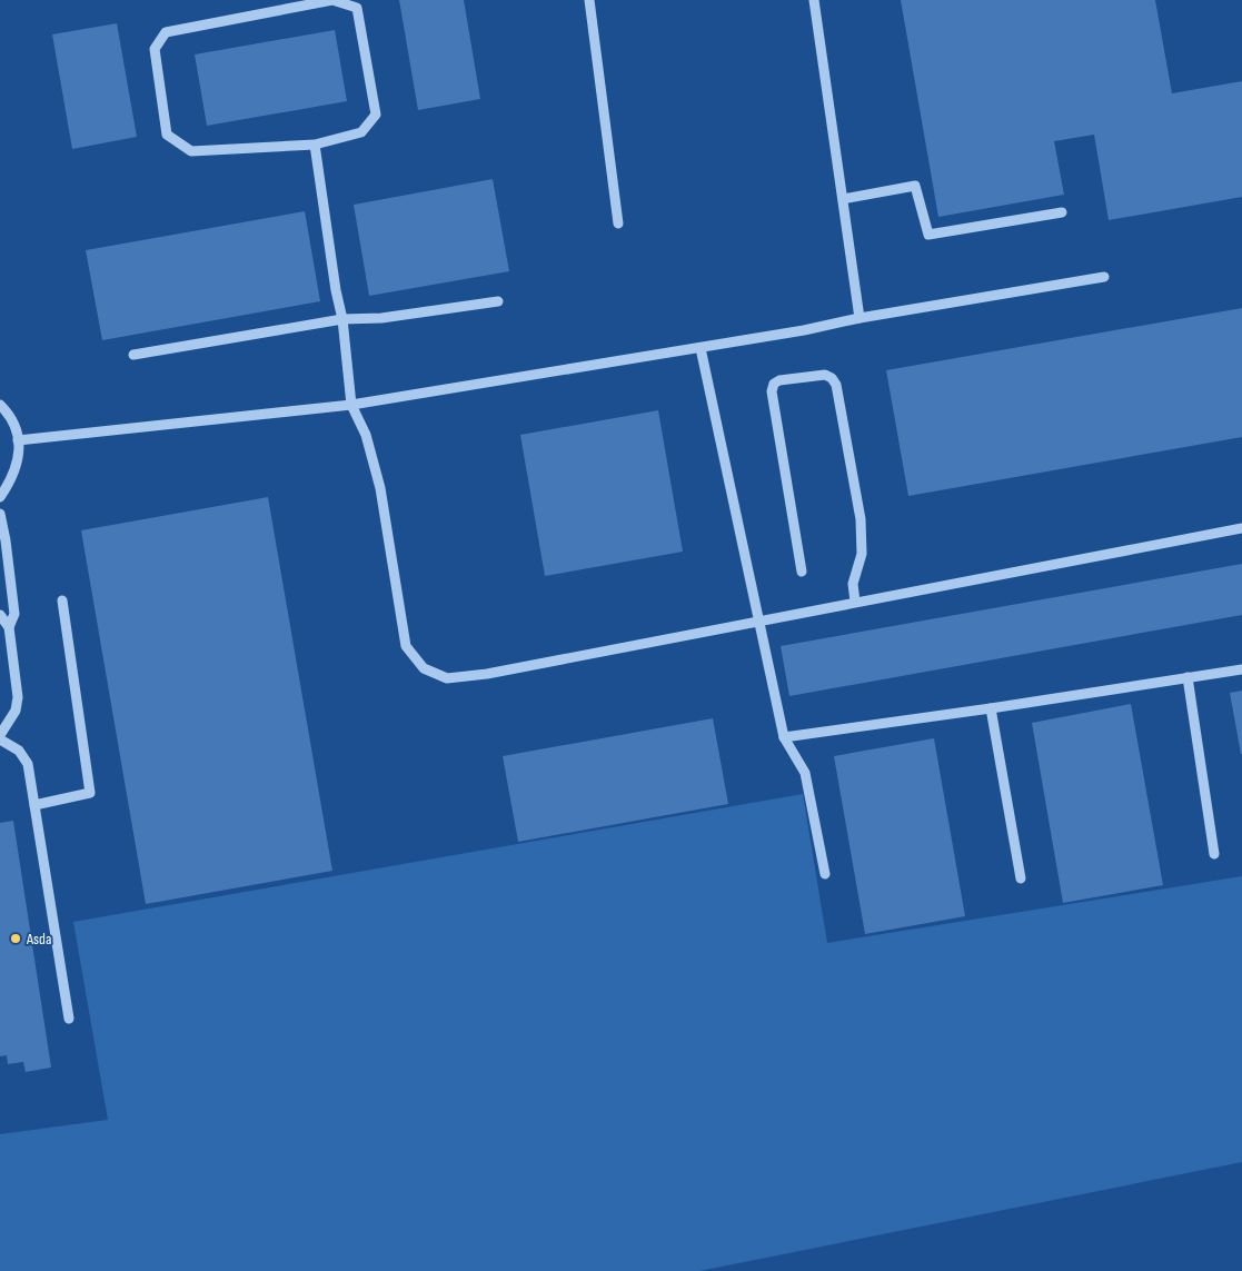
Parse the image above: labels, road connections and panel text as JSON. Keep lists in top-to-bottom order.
{
  "places": ["Asda"]
}
